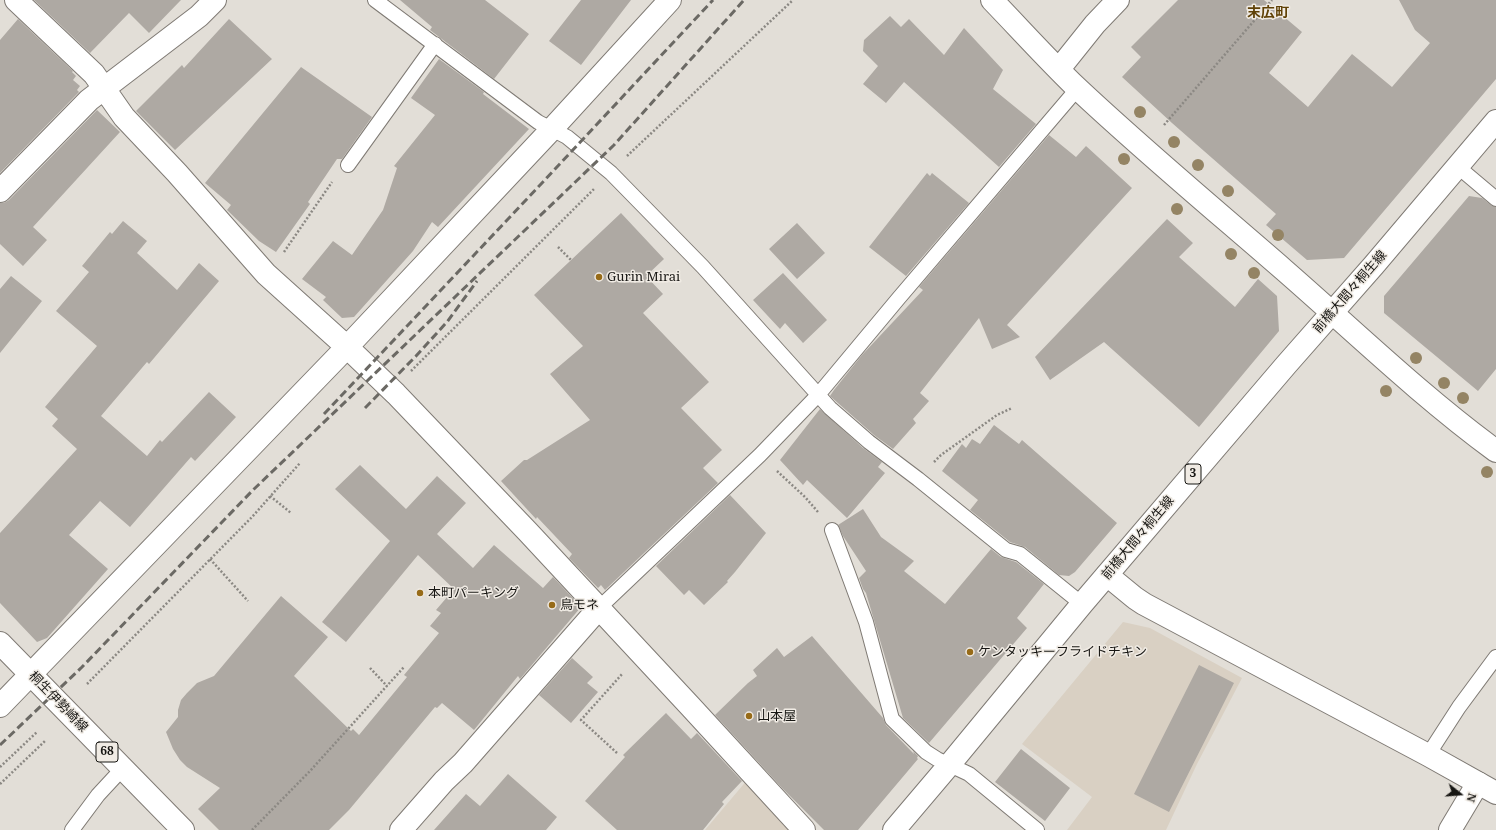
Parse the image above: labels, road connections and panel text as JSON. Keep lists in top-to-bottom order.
{
  "streets": {
    "street": [
      "前橋大間々桐生線",
      "3",
      "桐生伊勢崎線",
      "68"
    ]
  },
  "districts": ["末広町"],
  "places": [
    "Gurin Mirai",
    "本町パーキング",
    "鳥モネ",
    "ケンタッキーフライドチキン",
    "山本屋"
  ],
  "north": "right"
}
